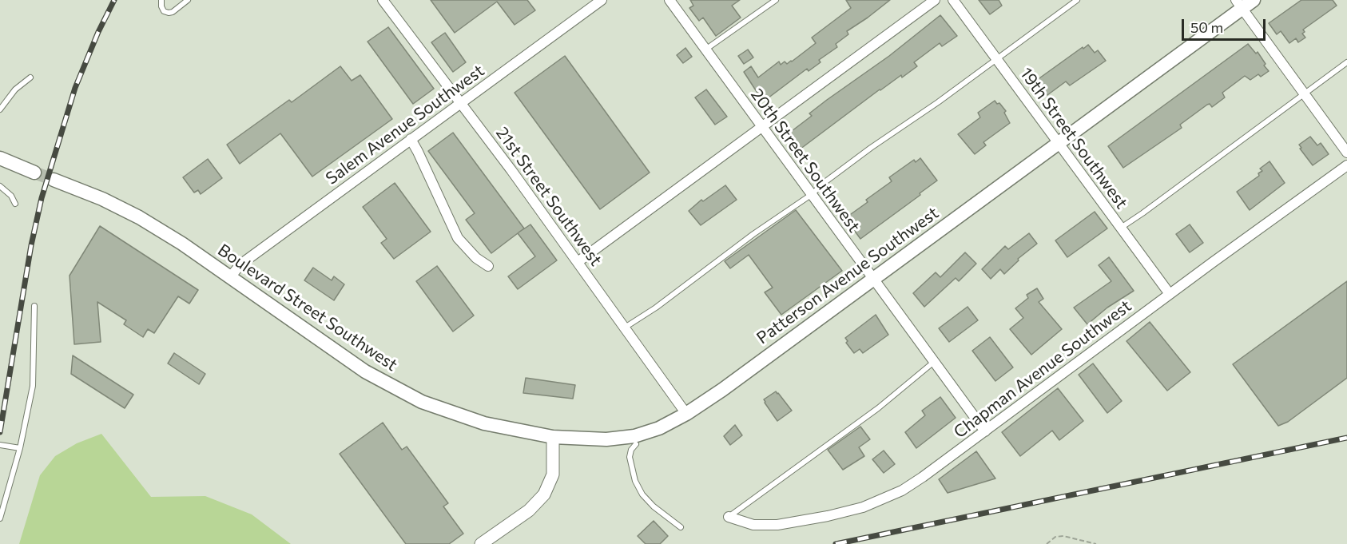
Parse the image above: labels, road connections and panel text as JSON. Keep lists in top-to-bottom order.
{
  "streets": {
    "main road": ["Patterson Avenue Southwest", "Boulevard Street Southwest"],
    "street": [
      "Salem Avenue Southwest",
      "19th Street Southwest",
      "20th Street Southwest",
      "21st Street Southwest",
      "Chapman Avenue Southwest"
    ]
  },
  "crossings": [
    ["Salem Avenue Southwest", "21st Street Southwest"],
    ["Salem Avenue Southwest", "Boulevard Street Southwest"],
    ["19th Street Southwest", "Patterson Avenue Southwest"],
    ["19th Street Southwest", "Chapman Avenue Southwest"],
    ["20th Street Southwest", "Patterson Avenue Southwest"],
    ["20th Street Southwest", "Chapman Avenue Southwest"],
    ["21st Street Southwest", "Patterson Avenue Southwest"],
    ["Patterson Avenue Southwest", "Boulevard Street Southwest"]
  ],
  "scale_bar": "50 m"
}
